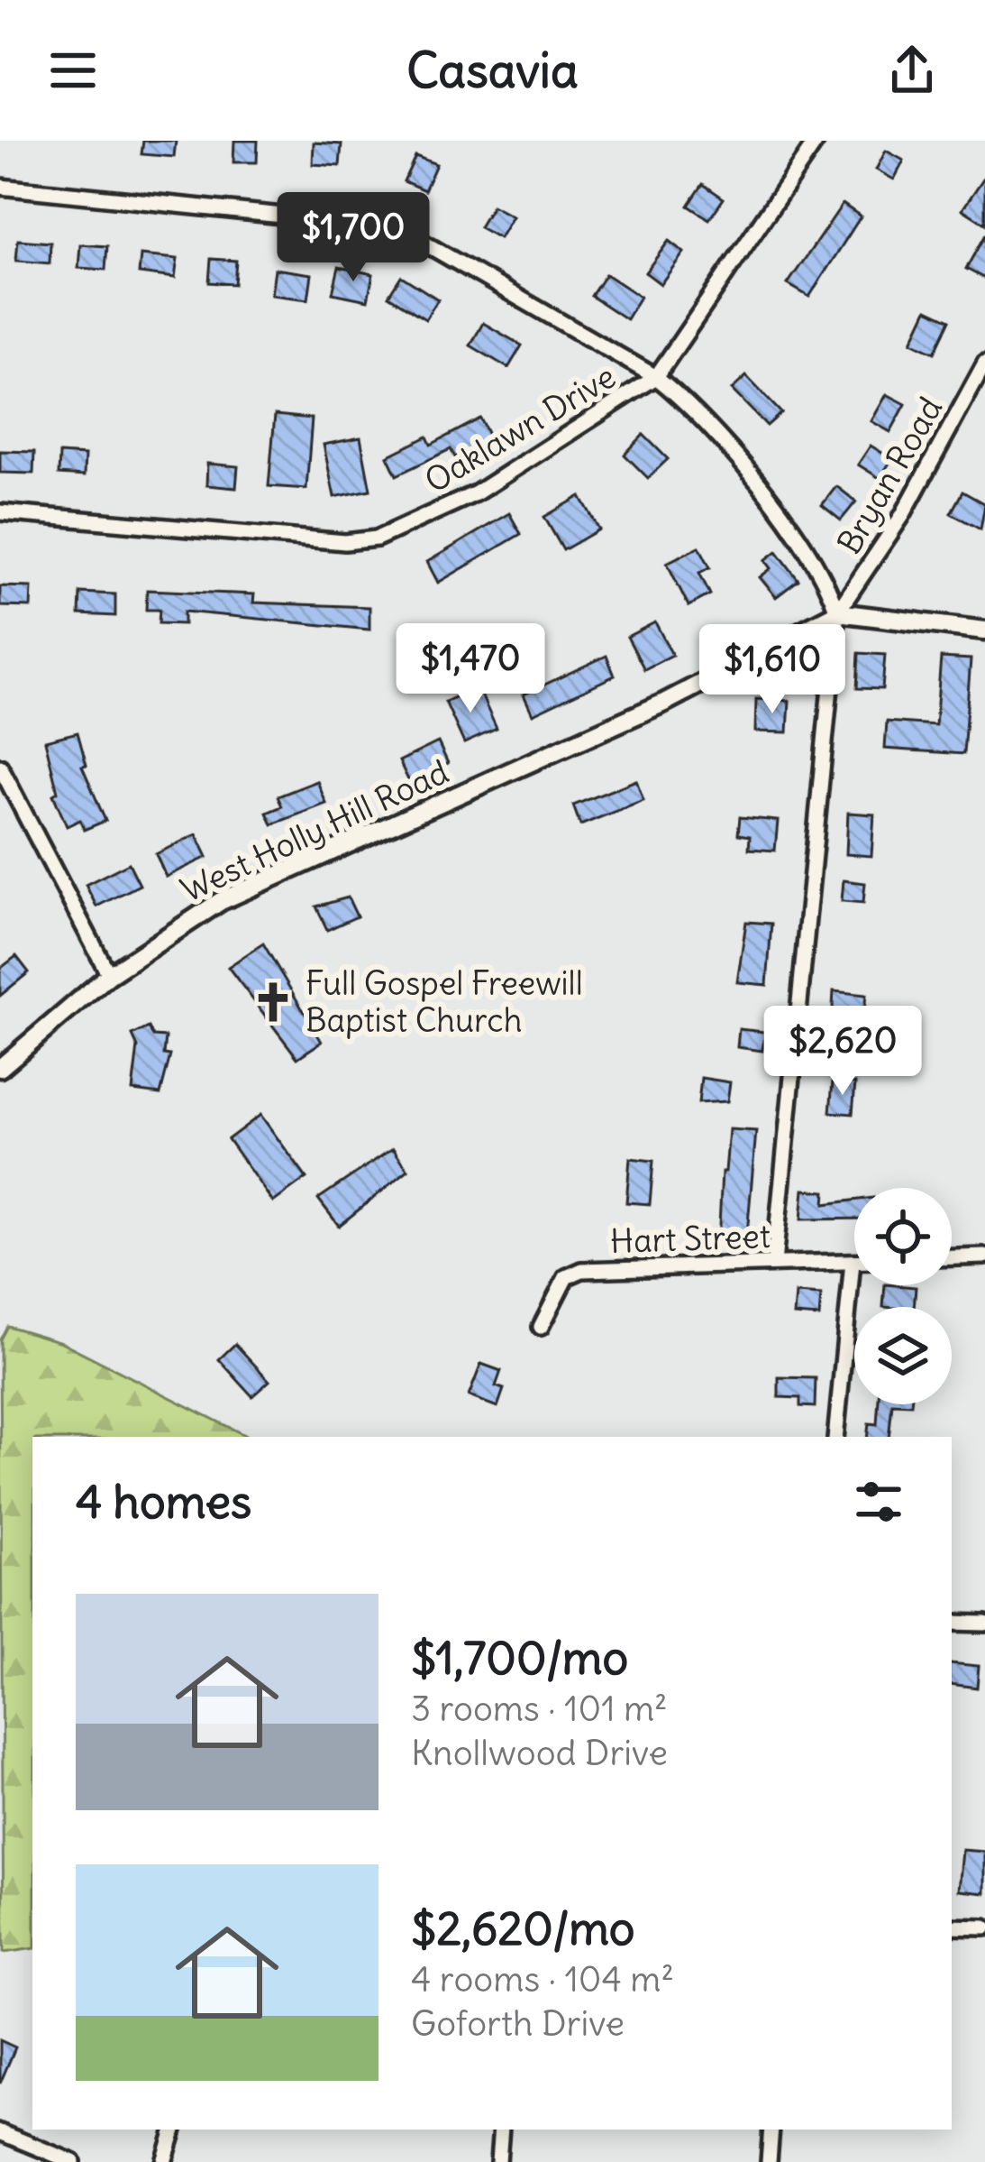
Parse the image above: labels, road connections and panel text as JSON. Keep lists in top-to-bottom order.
{
  "streets": {
    "street": [
      "Oaklawn Drive",
      "Bryan Road",
      "West Holly Hill Road",
      "Hart Street"
    ]
  },
  "crossings": [
    ["Bryan Road", "West Holly Hill Road"]
  ],
  "places": {
    "church": ["Full Gospel Freewill Baptist Church"]
  },
  "page": {
    "header": "Casavia",
    "price": [
      "$1,700",
      "$1,470",
      "$1,610",
      "$2,620"
    ],
    "heading": "4 homes",
    "list": [
      {
        "name": "$1,700/mo",
        "note": "3 rooms · 101 m² · Knollwood Drive"
      },
      {
        "name": "$2,620/mo",
        "note": "4 rooms · 104 m² · Goforth Drive"
      }
    ]
  }
}
